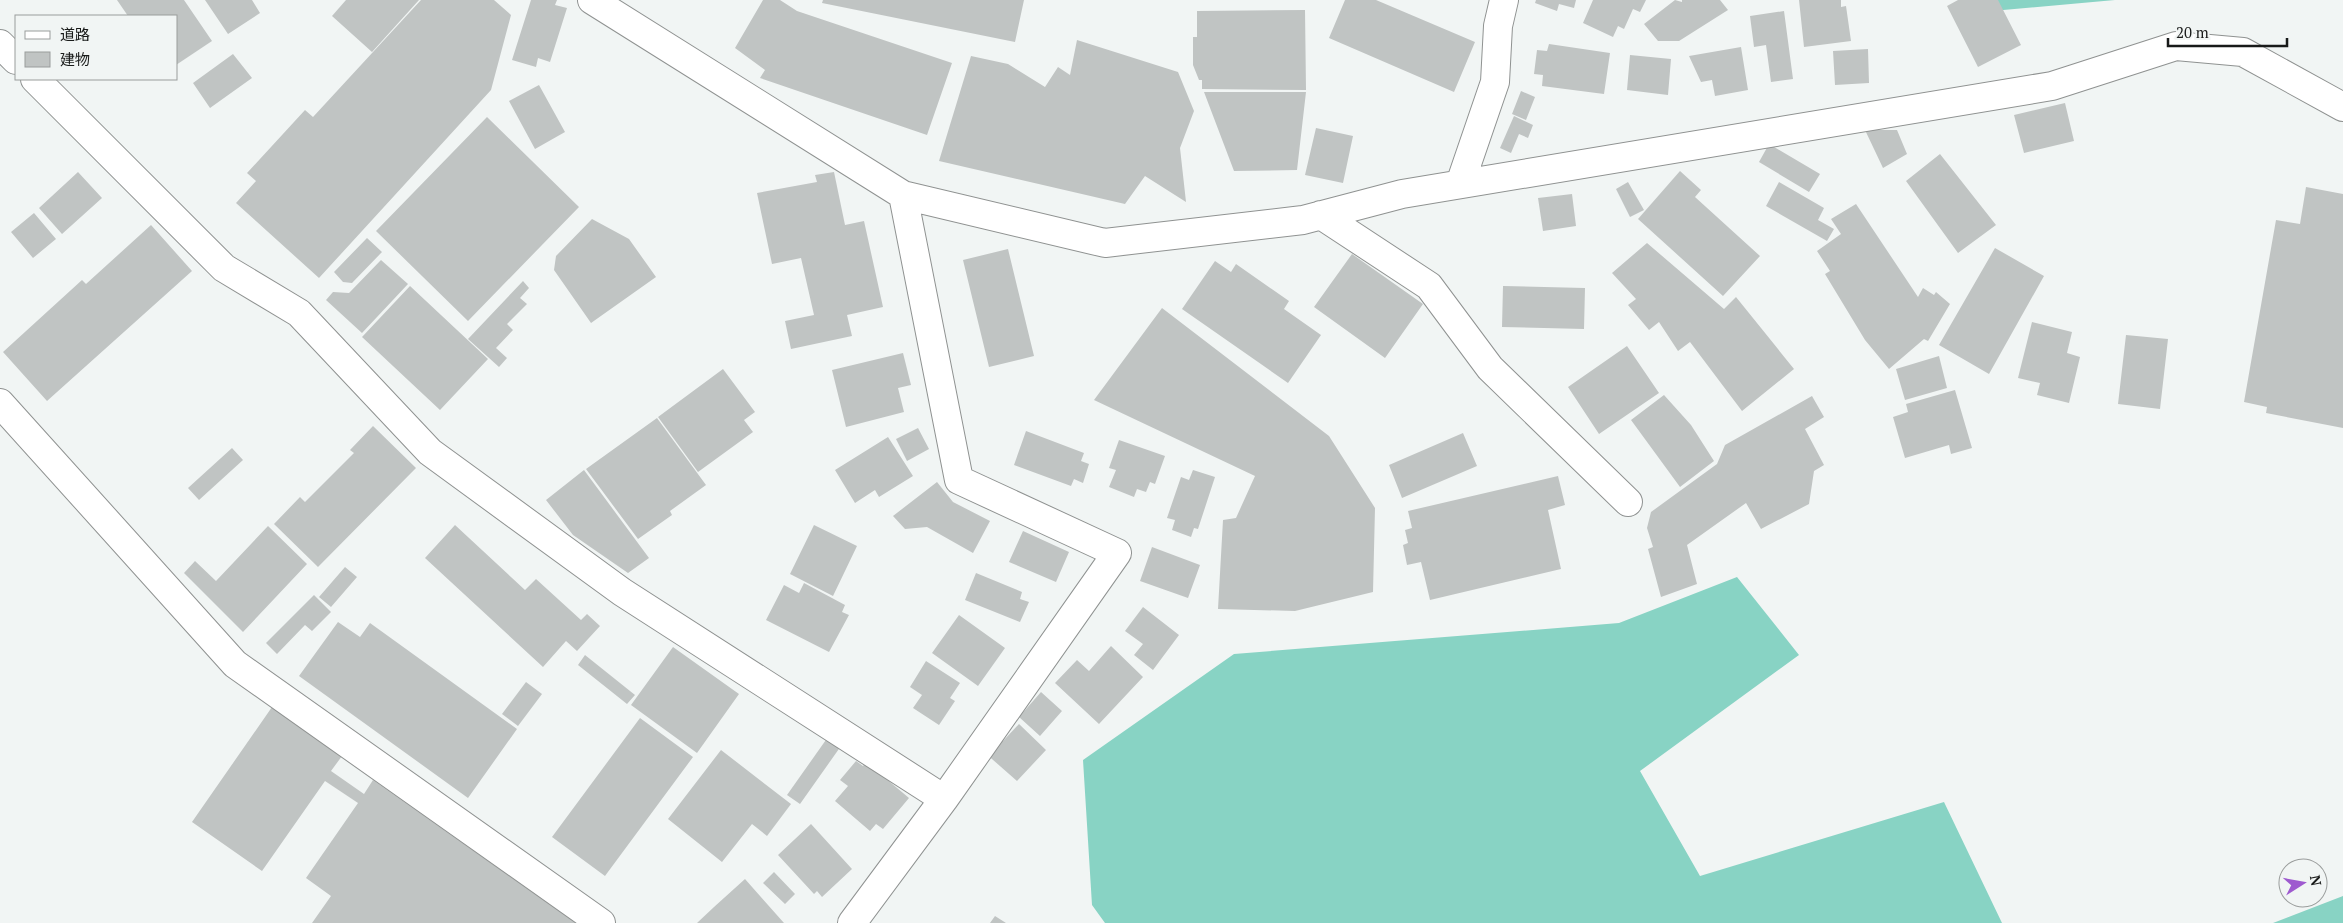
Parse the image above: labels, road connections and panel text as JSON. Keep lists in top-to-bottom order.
{
  "legend": ["道路", "建物"],
  "scale_bar": "20 m",
  "north": "right"
}
